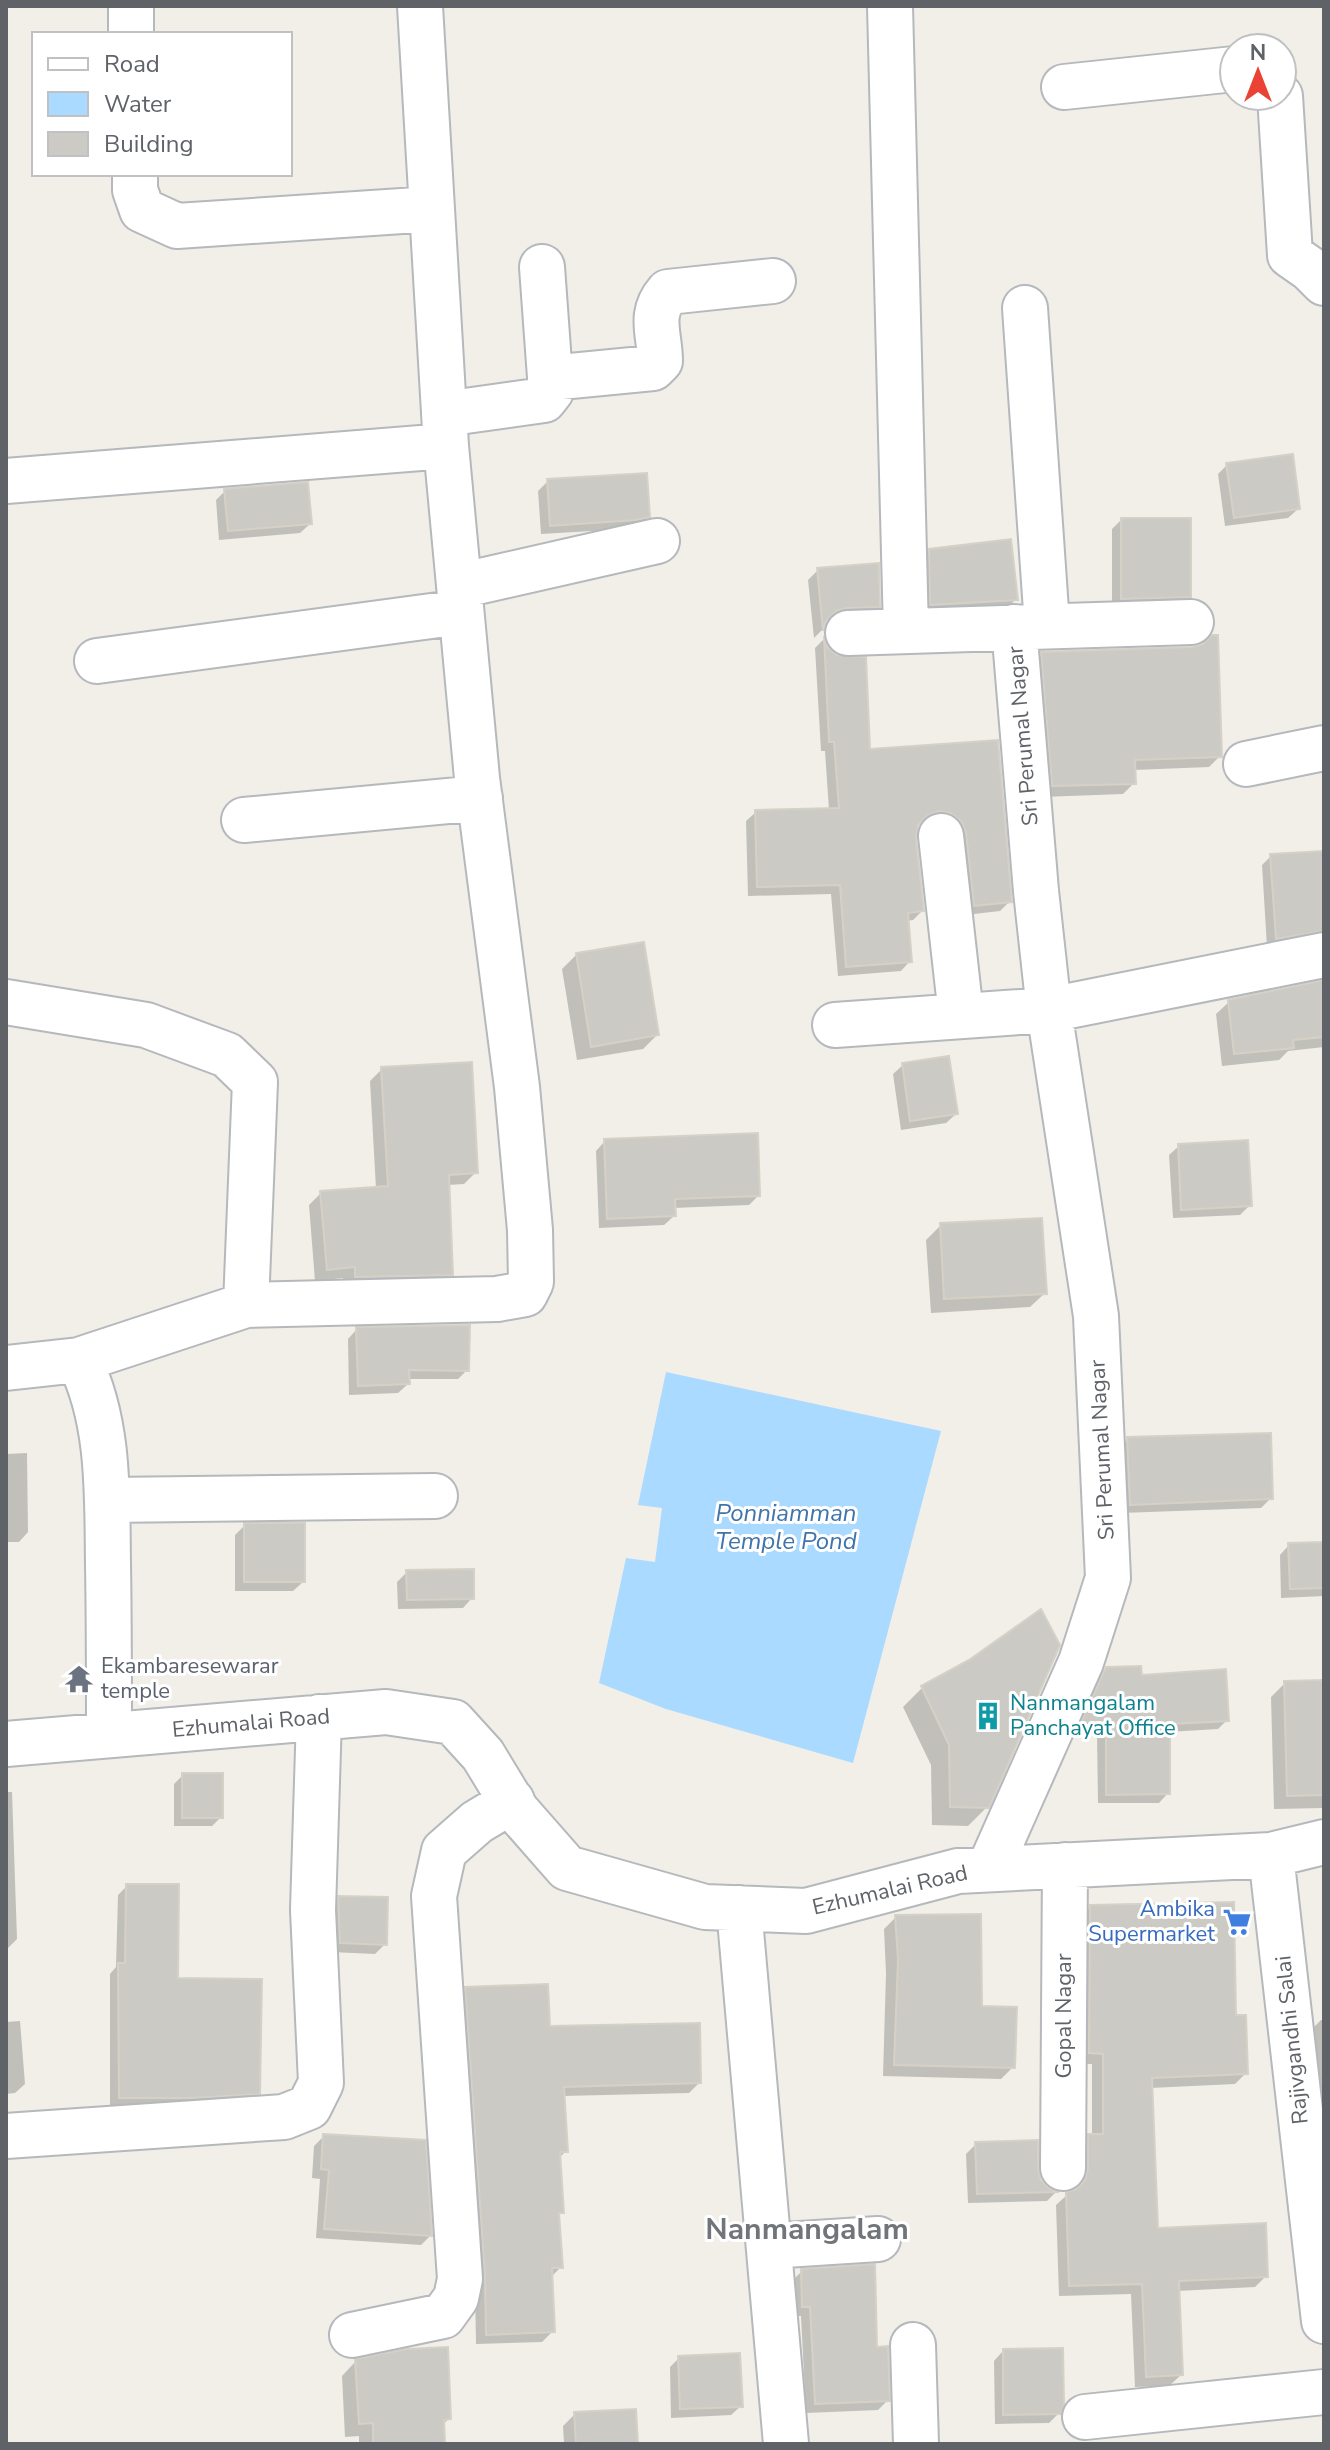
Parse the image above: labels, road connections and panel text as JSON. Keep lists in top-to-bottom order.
{
  "streets": {
    "street": [
      "Sri Perumal Nagar",
      "Ezhumalai Road",
      "Gopal Nagar",
      "Rajivgandhi Salai"
    ]
  },
  "crossings": [
    ["Sri Perumal Nagar", "Ezhumalai Road"],
    ["Ezhumalai Road", "Gopal Nagar"],
    ["Ezhumalai Road", "Rajivgandhi Salai"]
  ],
  "districts": ["Nanmangalam"],
  "water": ["Ponniamman Temple Pond"],
  "places": {
    "temple": ["Ekambaresewarar temple"],
    "building": ["Nanmangalam Panchayat Office"],
    "supermarket": ["Ambika Supermarket"]
  },
  "legend": ["Road", "Water", "Building"],
  "north": "top"
}
